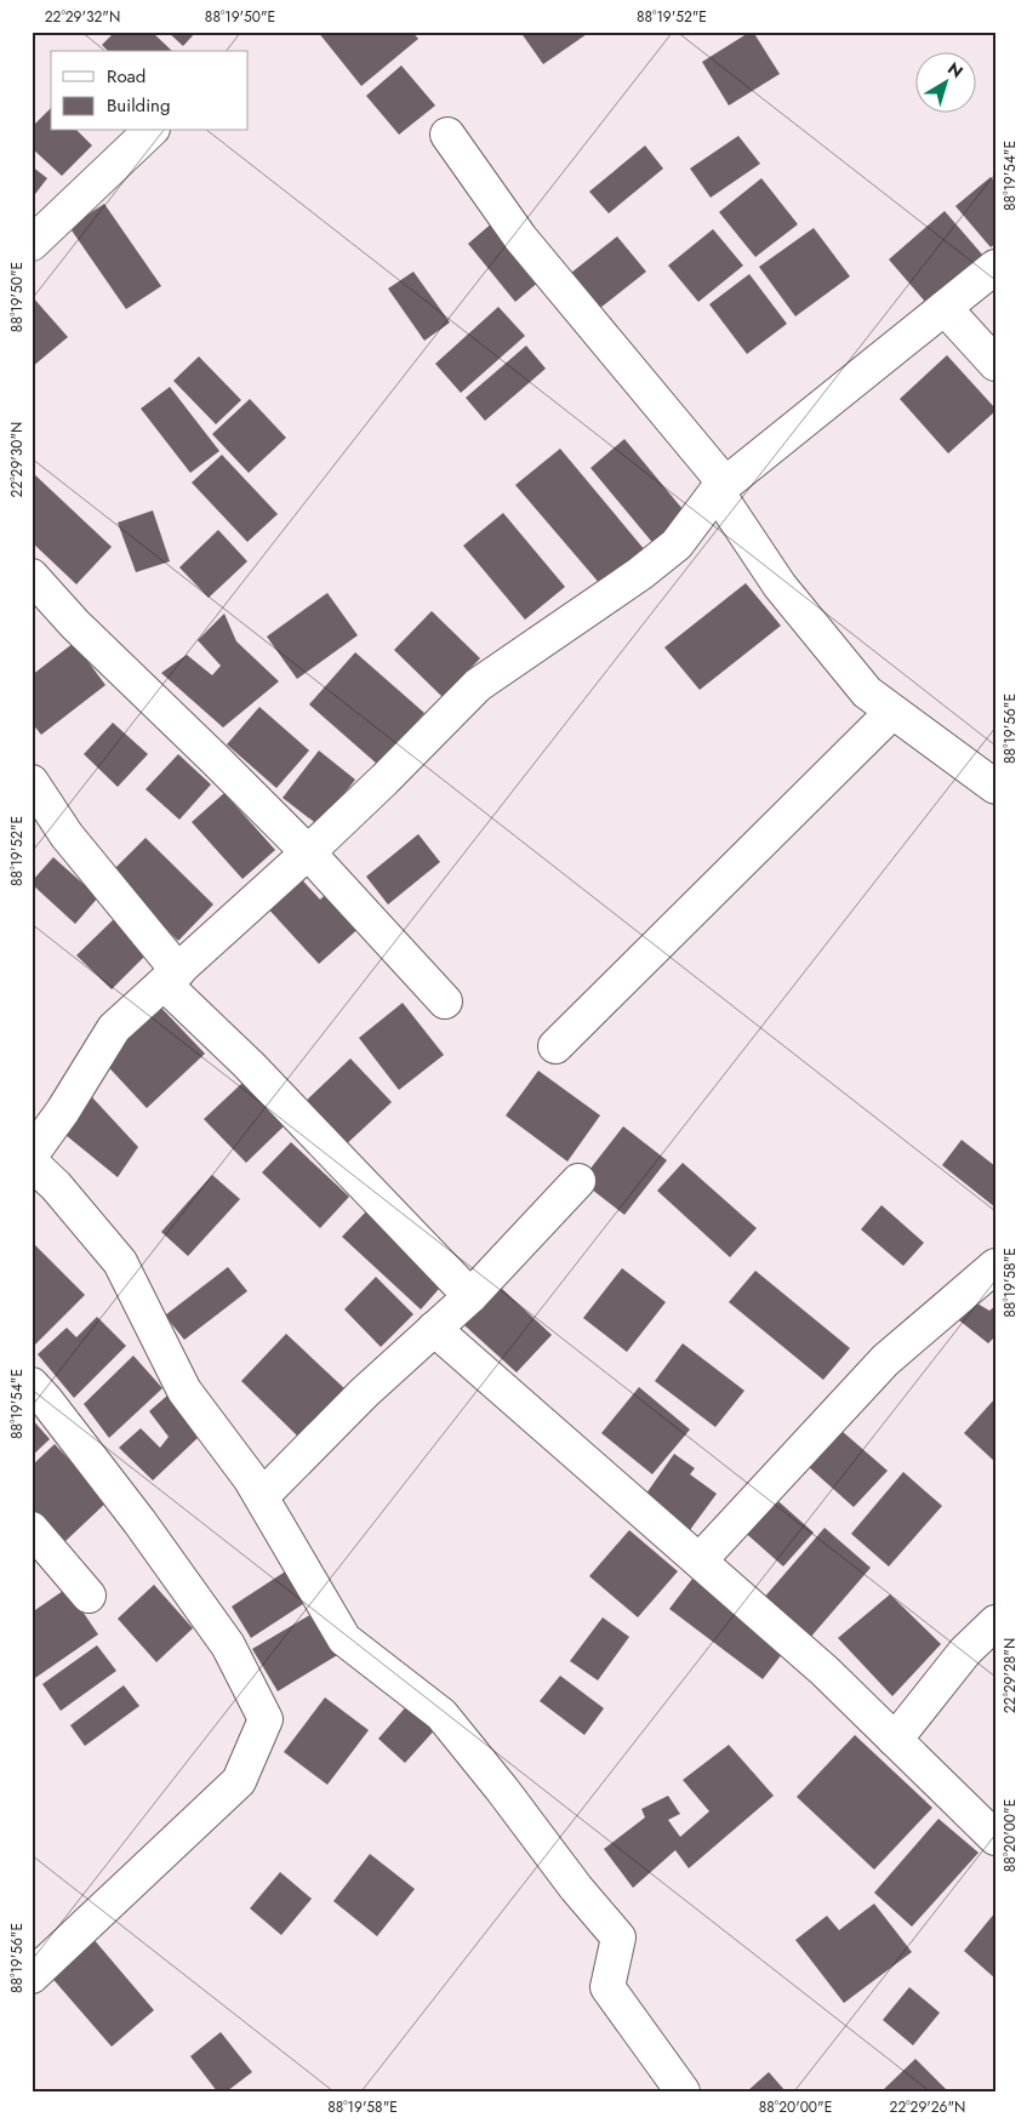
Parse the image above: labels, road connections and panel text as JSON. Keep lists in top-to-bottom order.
{
  "legend": ["Road", "Building"],
  "north": "top right",
  "coordinates": [
    "22°29'32\"N",
    "88°19'50\"E",
    "88°19'52\"E",
    "88°19'54\"E",
    "22°29'30\"N",
    "88°19'56\"E",
    "88°19'58\"E",
    "22°29'28\"N",
    "88°20'00\"E",
    "22°29'26\"N"
  ]
}
